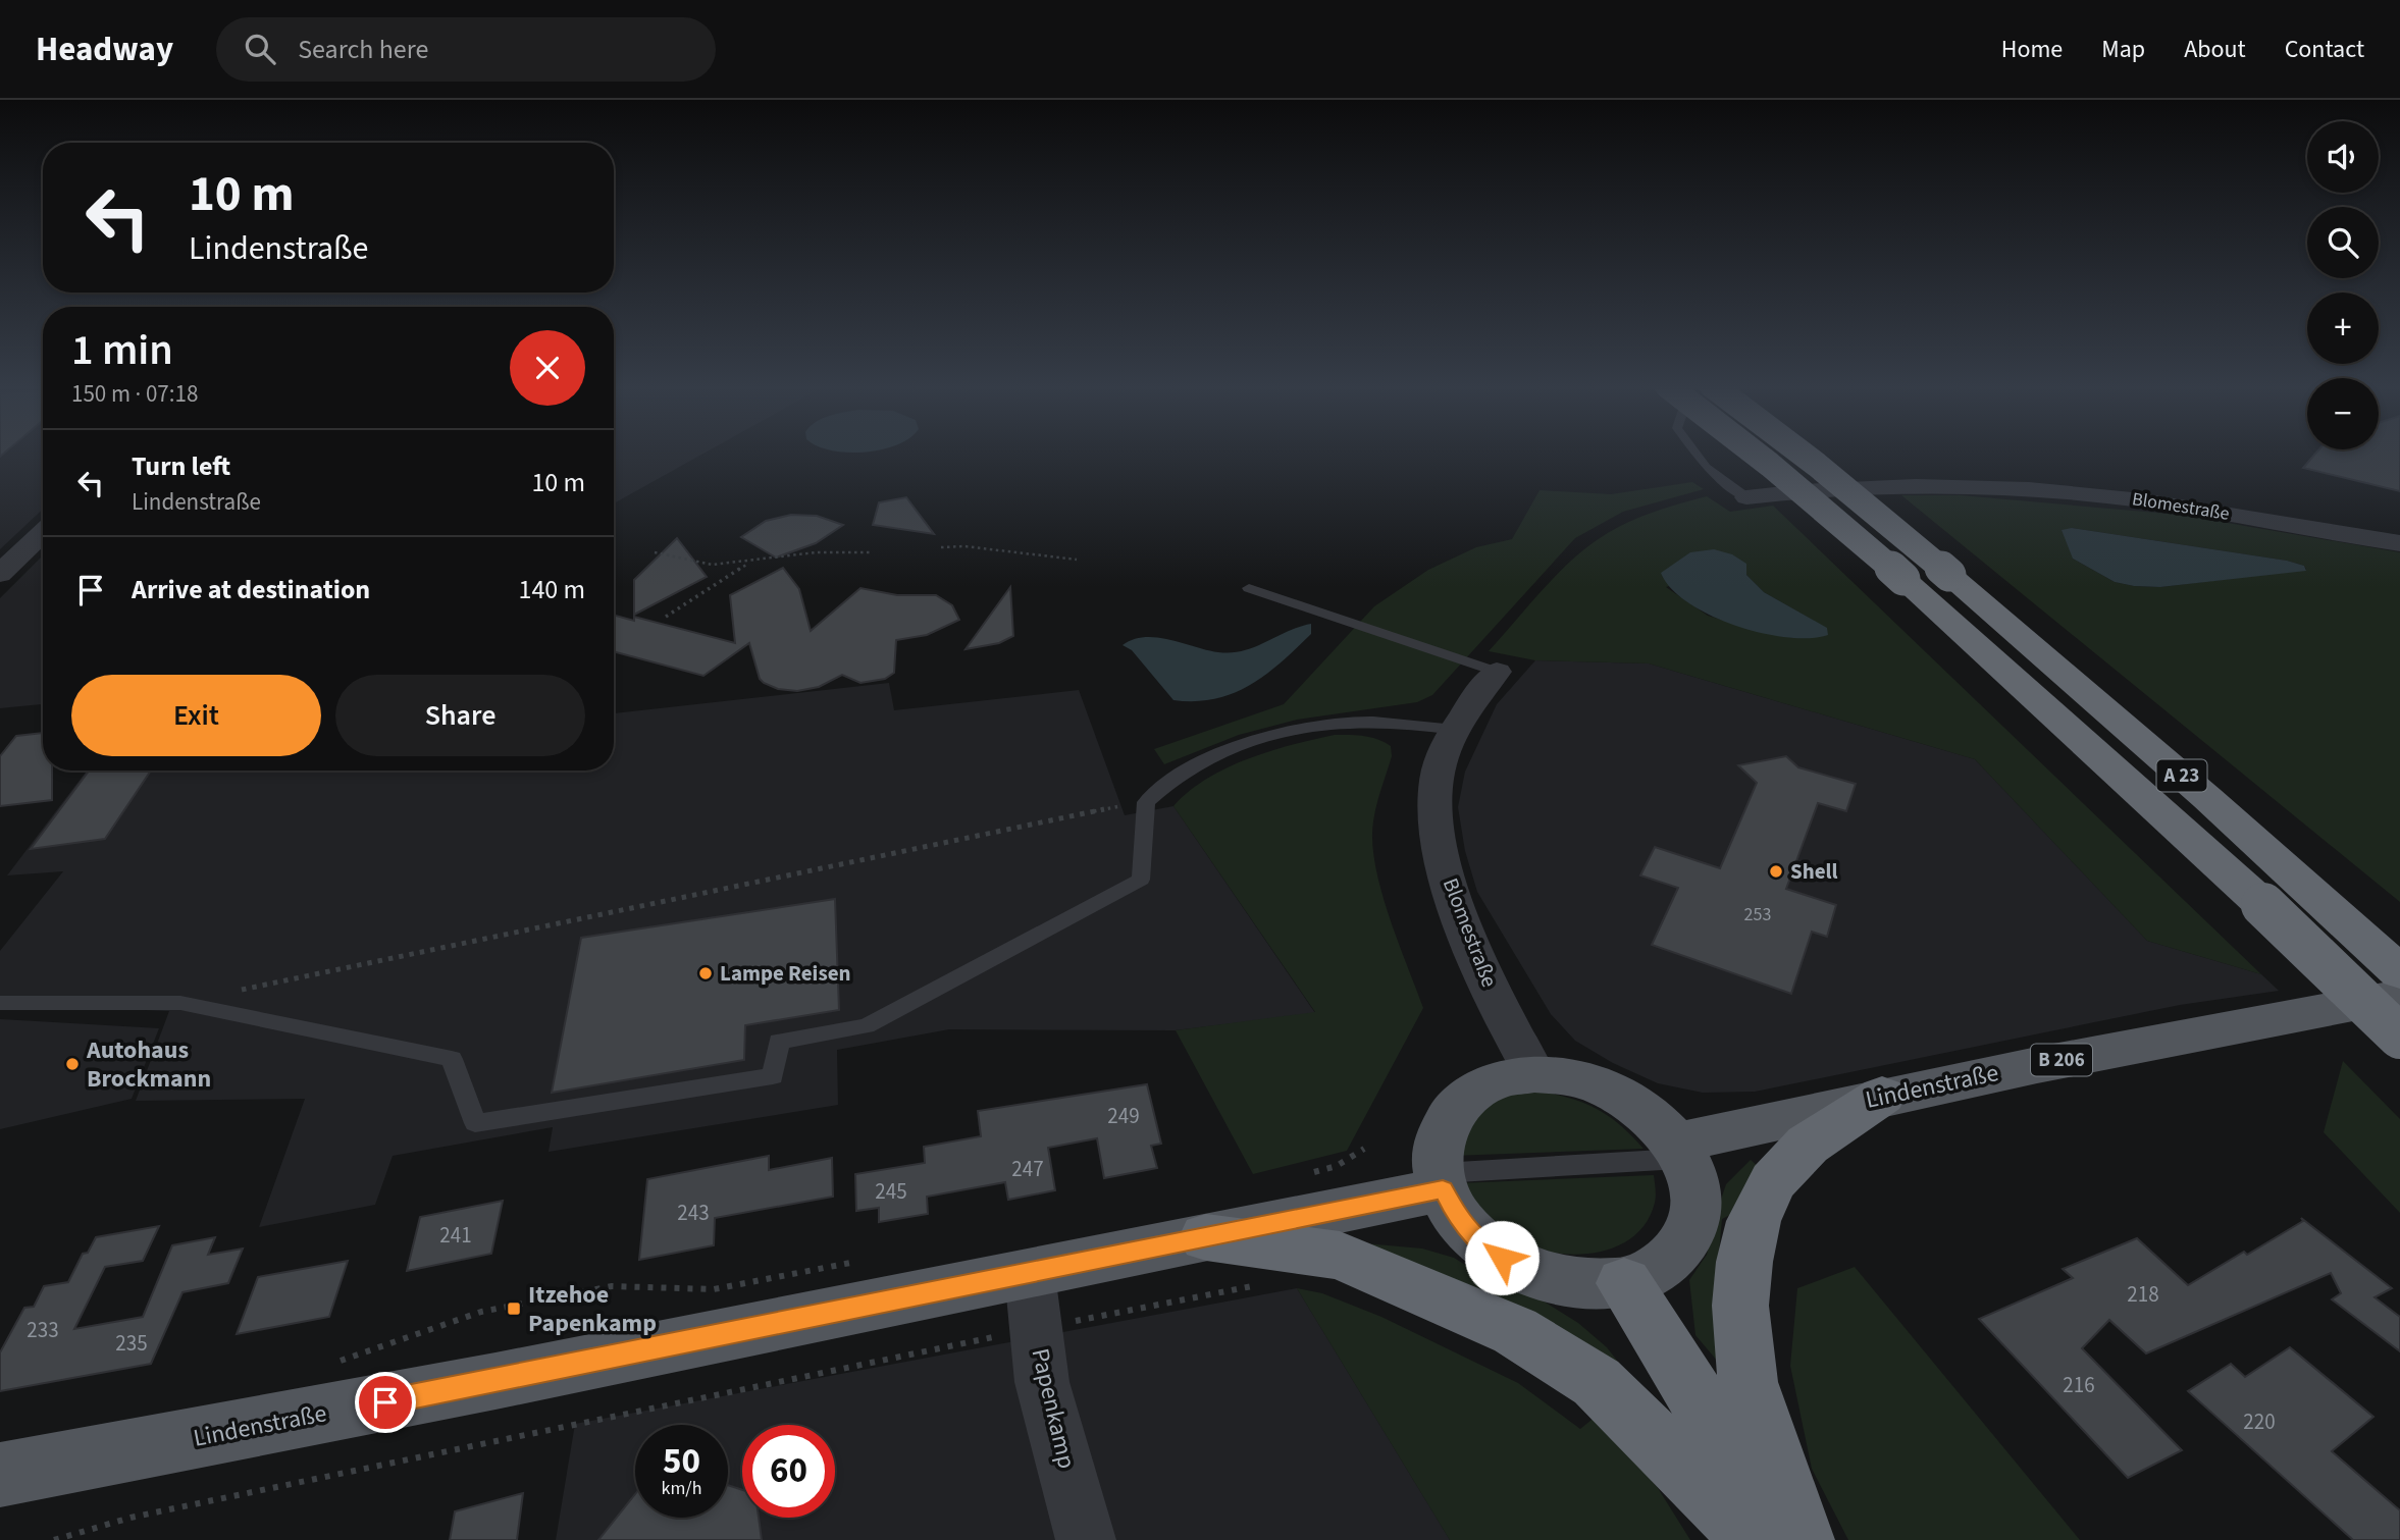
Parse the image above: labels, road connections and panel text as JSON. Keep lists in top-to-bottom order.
{
  "streets": {
    "highway": ["A 23"],
    "main road": ["B 206", "Lindenstraße"],
    "street": ["Blomestraße", "Papenkamp"]
  },
  "crossings": [
    ["Lindenstraße", "Papenkamp"]
  ],
  "places": {
    "other": ["Shell", "Lampe Reisen", "Autohaus Brockmann"],
    "transit": ["Itzehoe Papenkamp"]
  },
  "house_numbers": [
    "253",
    "249",
    "247",
    "245",
    "243",
    "241",
    "218",
    "233",
    "235",
    "216",
    "220"
  ],
  "page": {
    "header": "Headway",
    "search": "Search here",
    "nav": [
      "Home",
      "Map",
      "About",
      "Contact"
    ],
    "map_buttons": ["+", "−"],
    "turn": ["10 m", "Lindenstraße"],
    "heading": ["1 min", "150 m · 07:18"],
    "list": [
      {
        "name": "Turn left",
        "note": "Lindenstraße",
        "value": "10 m"
      },
      {
        "name": "Arrive at destination",
        "value": "140 m"
      }
    ],
    "buttons": ["Exit", "Share"],
    "speed": "50 km/h",
    "limit": "60"
  }
}
